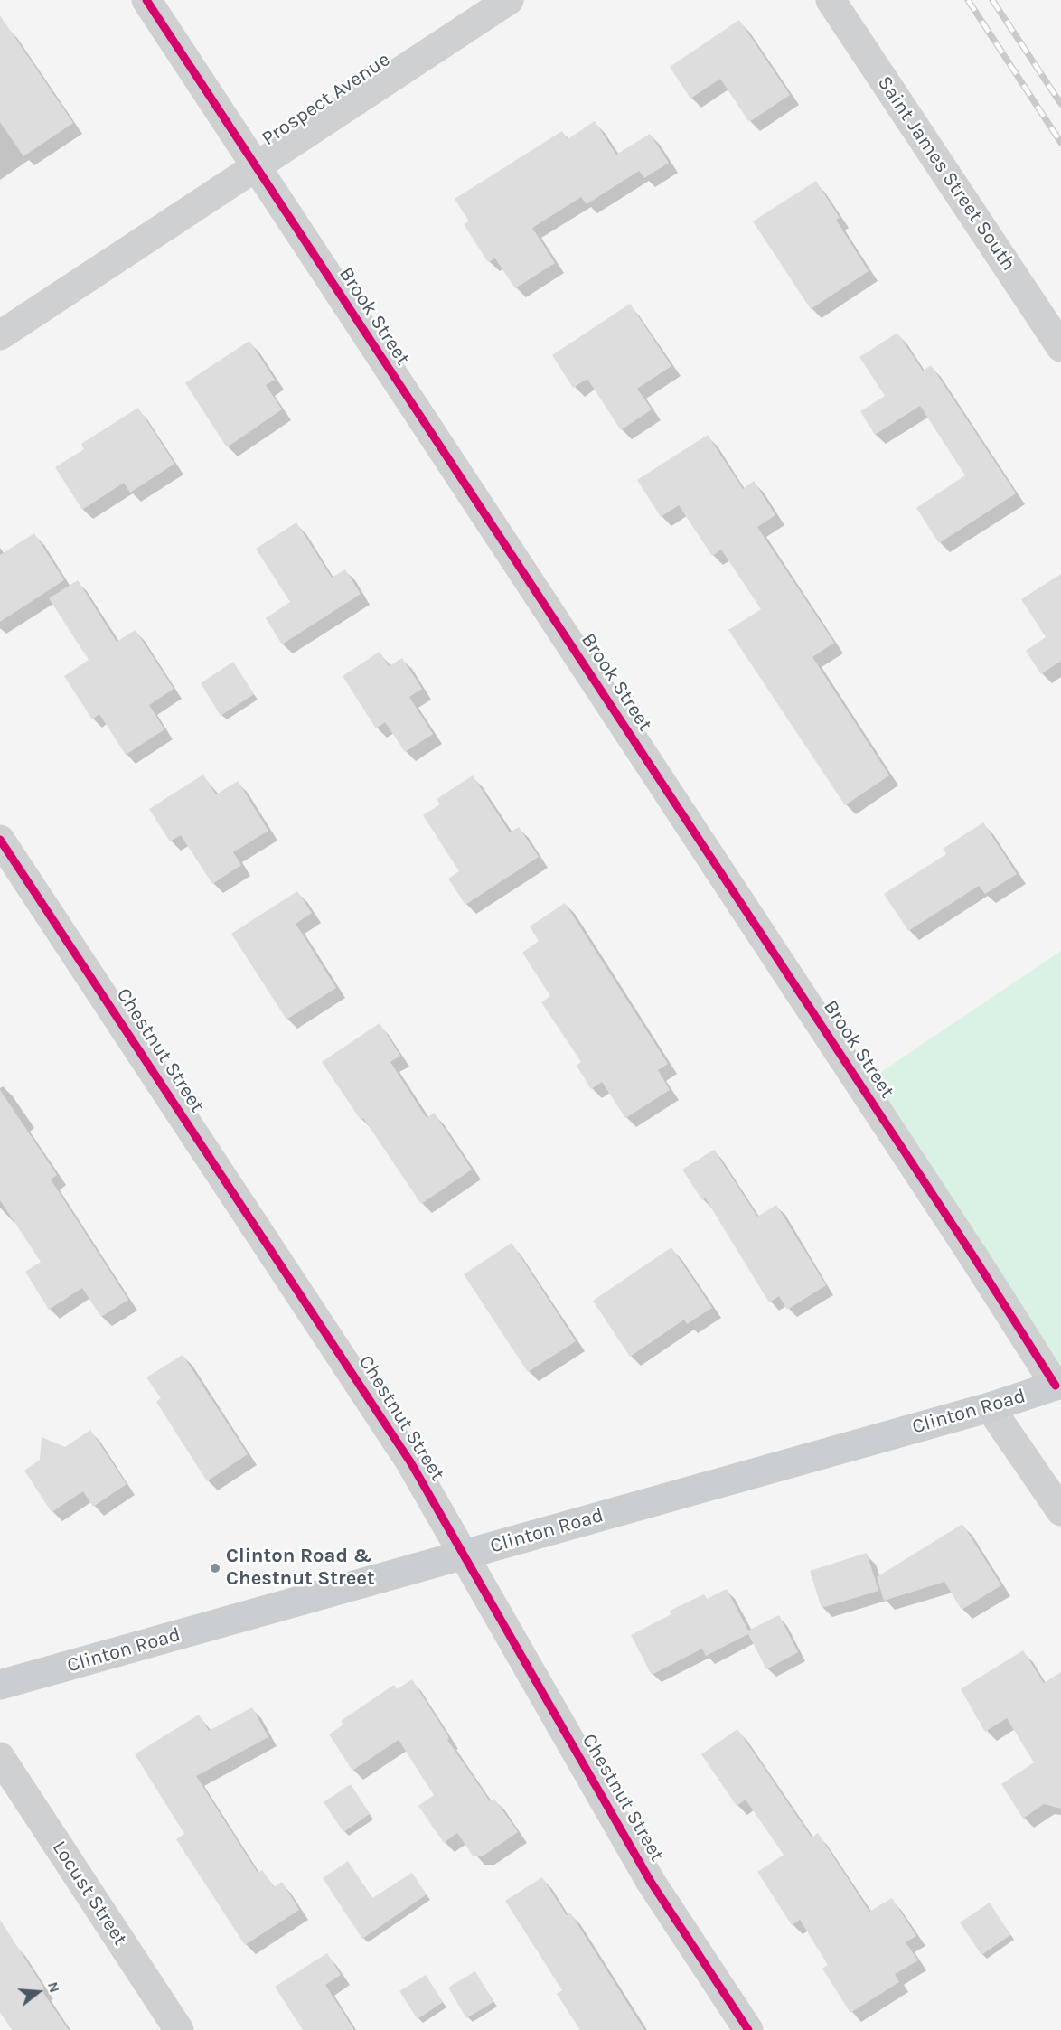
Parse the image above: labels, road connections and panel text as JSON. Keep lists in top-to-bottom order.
{
  "streets": {
    "main road": ["Clinton Road"],
    "street": [
      "Prospect Avenue",
      "Saint James Street South",
      "Brook Street",
      "Chestnut Street",
      "Locust Street"
    ]
  },
  "crossings": [
    ["Prospect Avenue", "Brook Street"],
    ["Brook Street", "Clinton Road"],
    ["Chestnut Street", "Clinton Road"]
  ],
  "places": ["Clinton Road & Chestnut Street"],
  "north": "right"
}
